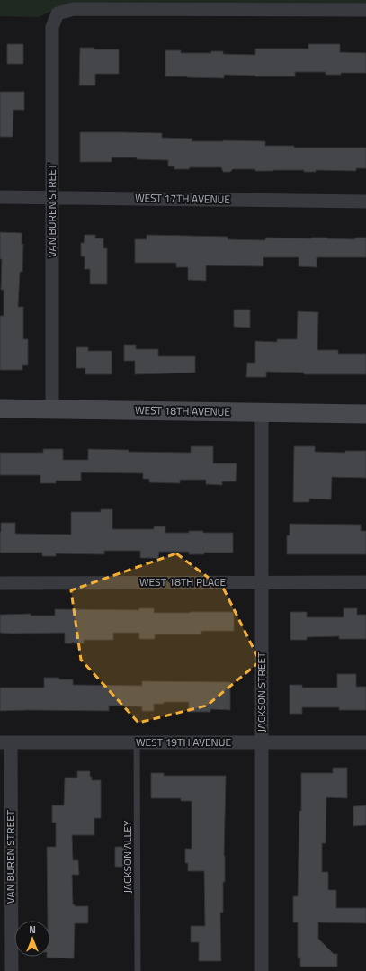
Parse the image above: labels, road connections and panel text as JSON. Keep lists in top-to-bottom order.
{
  "streets": {
    "main road": ["WEST 18TH AVENUE"],
    "street": [
      "WEST 17TH AVENUE",
      "VAN BUREN STREET",
      "WEST 18TH PLACE",
      "JACKSON STREET",
      "WEST 19TH AVENUE"
    ],
    "lane": ["JACKSON ALLEY"]
  },
  "crossings": [
    ["WEST 17TH AVENUE", "VAN BUREN STREET"],
    ["VAN BUREN STREET", "WEST 18TH AVENUE"],
    ["VAN BUREN STREET", "WEST 19TH AVENUE"],
    ["WEST 18TH AVENUE", "JACKSON STREET"],
    ["WEST 18TH PLACE", "JACKSON STREET"],
    ["JACKSON STREET", "WEST 19TH AVENUE"],
    ["WEST 19TH AVENUE", "JACKSON ALLEY"]
  ],
  "north": "top"
}
